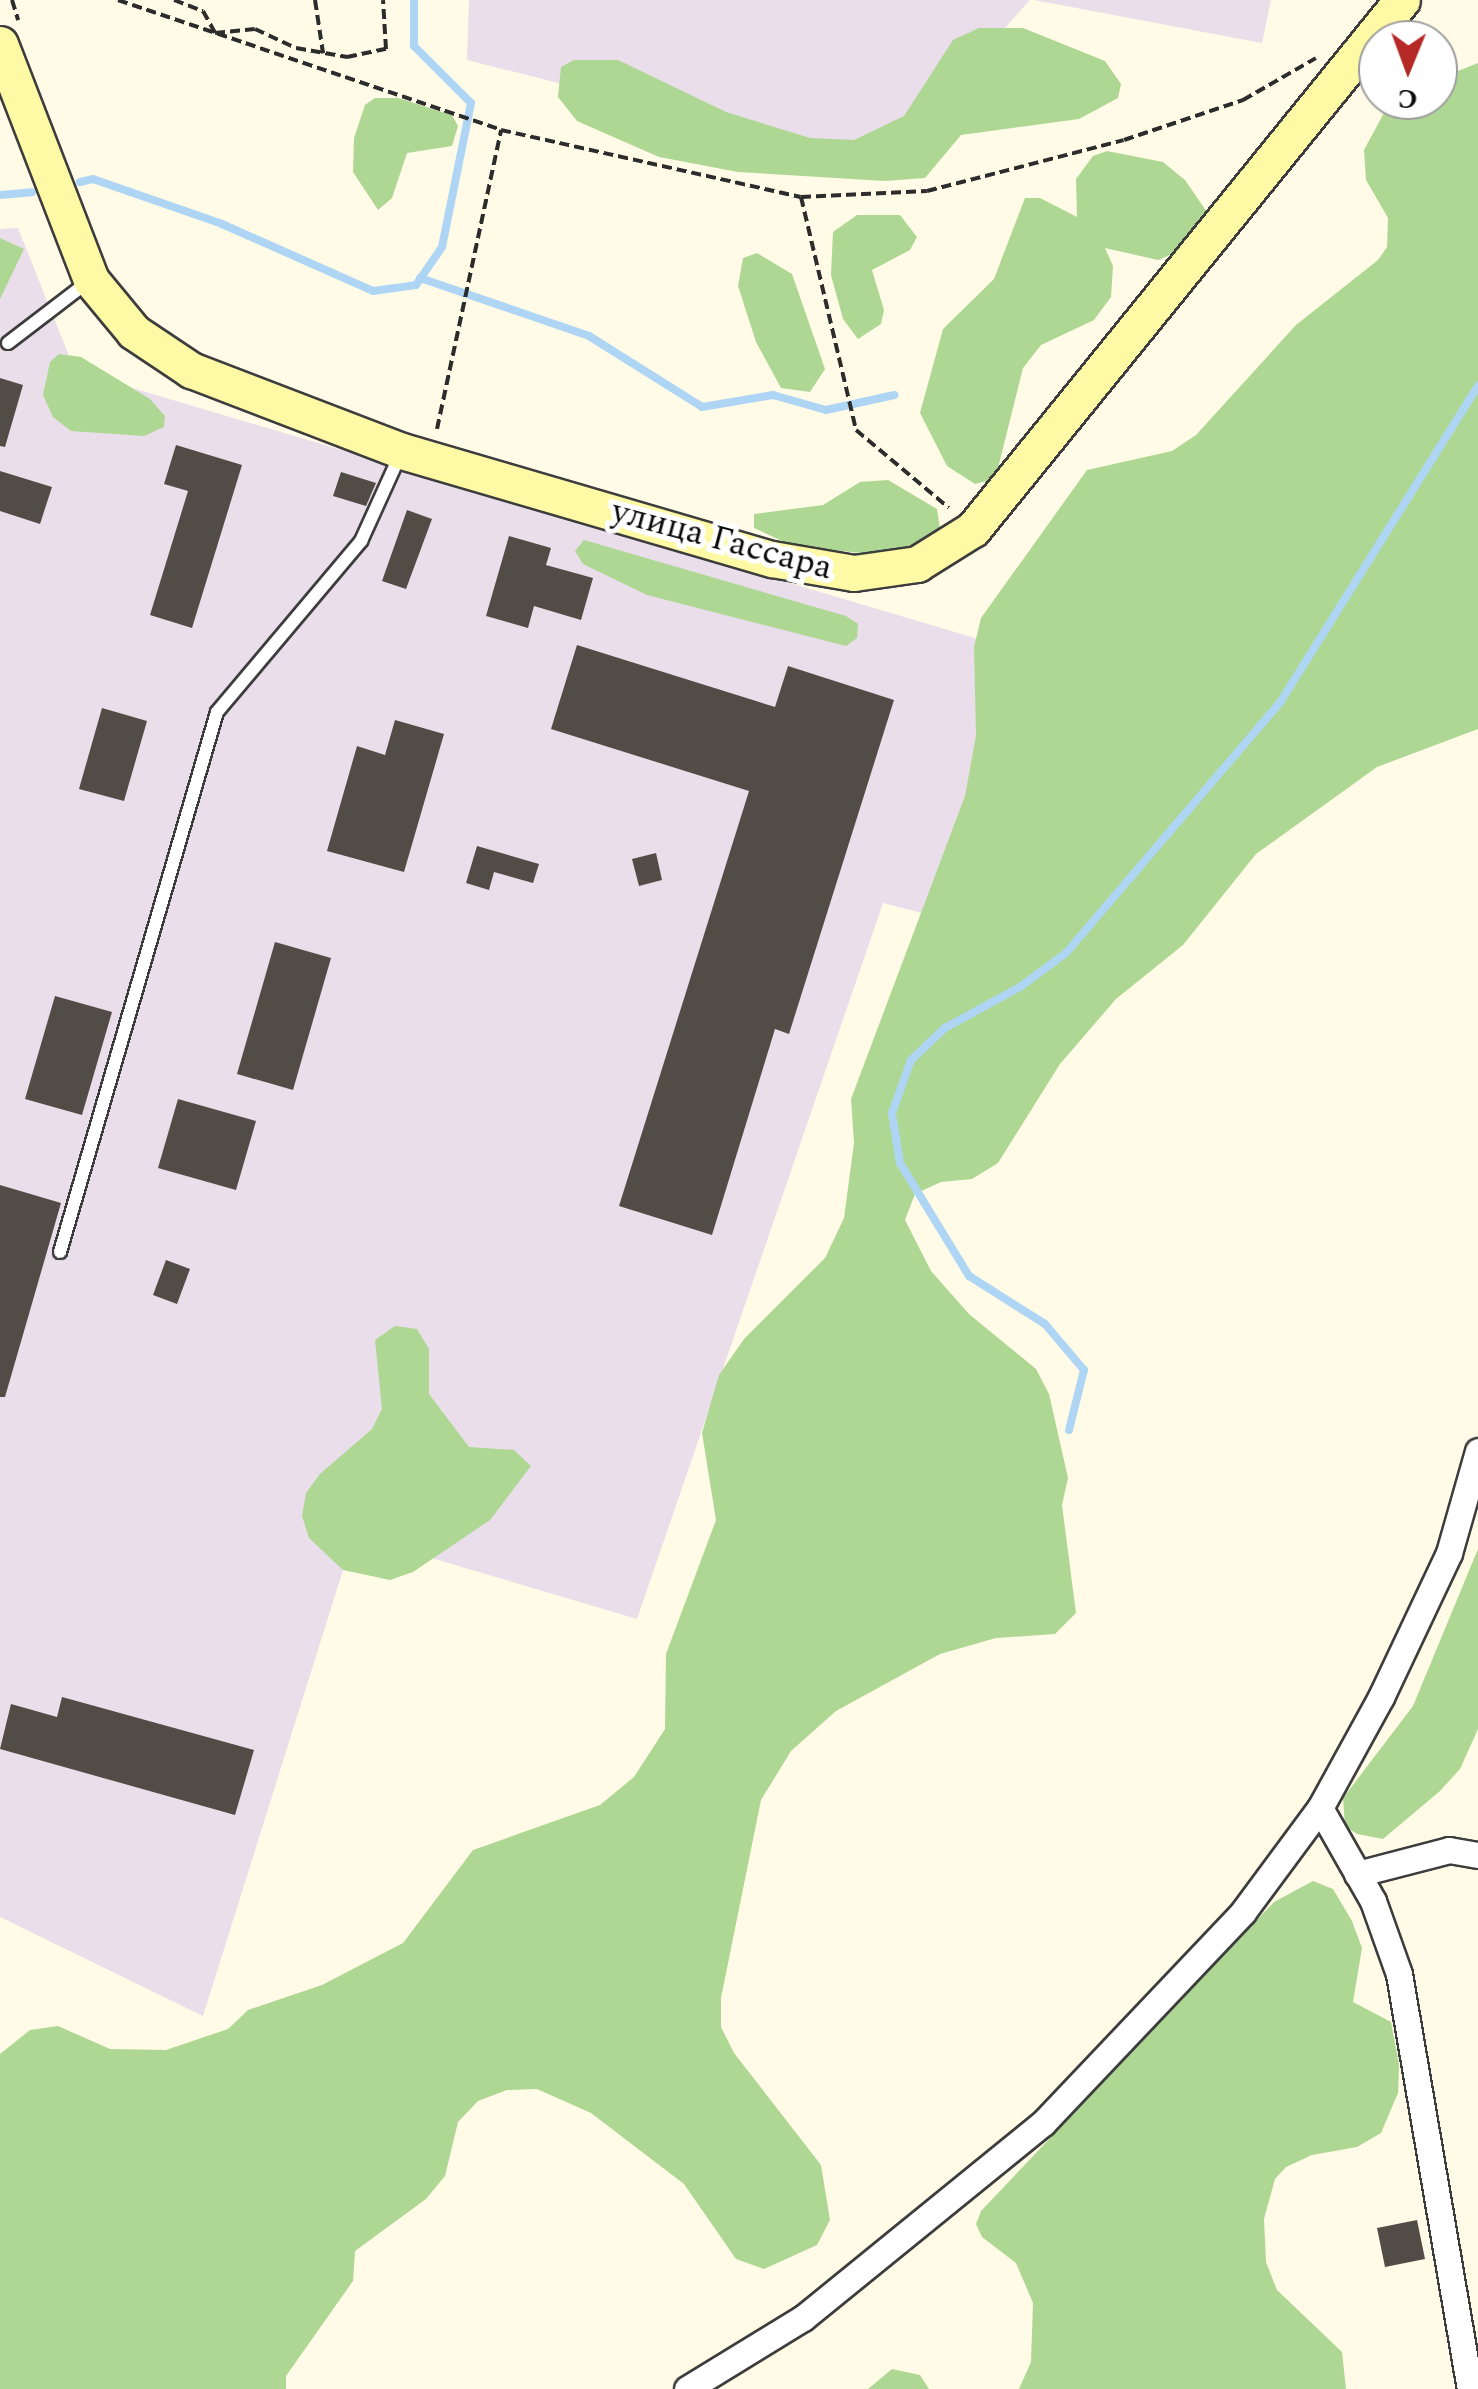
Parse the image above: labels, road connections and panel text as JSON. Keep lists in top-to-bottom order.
{
  "streets": {
    "main road": ["улица Гассара"]
  },
  "north": "bottom"
}
